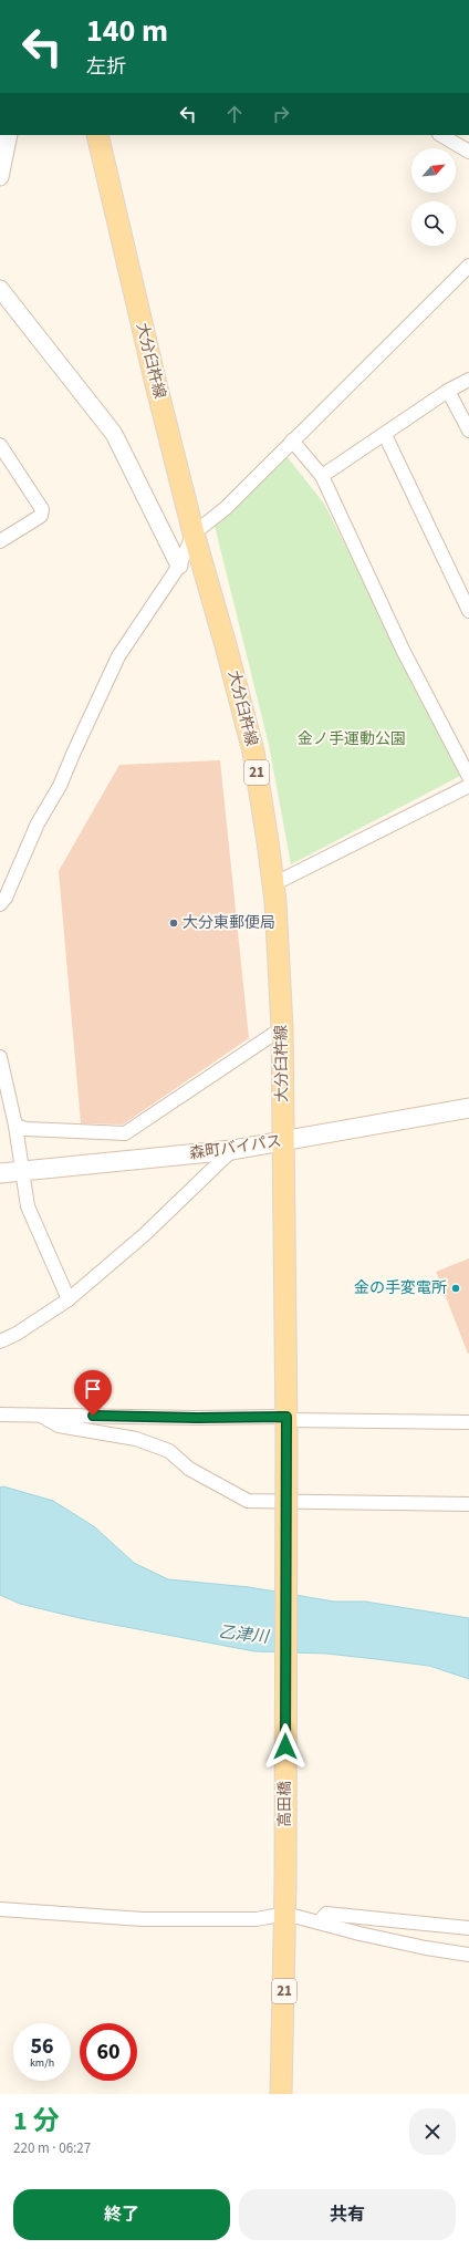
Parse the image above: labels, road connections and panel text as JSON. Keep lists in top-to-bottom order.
{
  "streets": {
    "main road": [
      "大分臼杵線",
      "21",
      "森町バイパス",
      "高田橋"
    ]
  },
  "crossings": [
    ["大分臼杵線", "森町バイパス"],
    ["大分臼杵線", "高田橋"],
    ["21", "高田橋"]
  ],
  "water": ["乙津川"],
  "parks": ["金ノ手運動公園"],
  "places": ["大分東郵便局", "金の手変電所"],
  "north": "top right",
  "page": {
    "turn": ["140 m", "左折"],
    "speed": "56 km/h",
    "limit": "60",
    "heading": ["1 分", "220 m · 06:27"],
    "buttons": ["終了", "共有"]
  }
}
